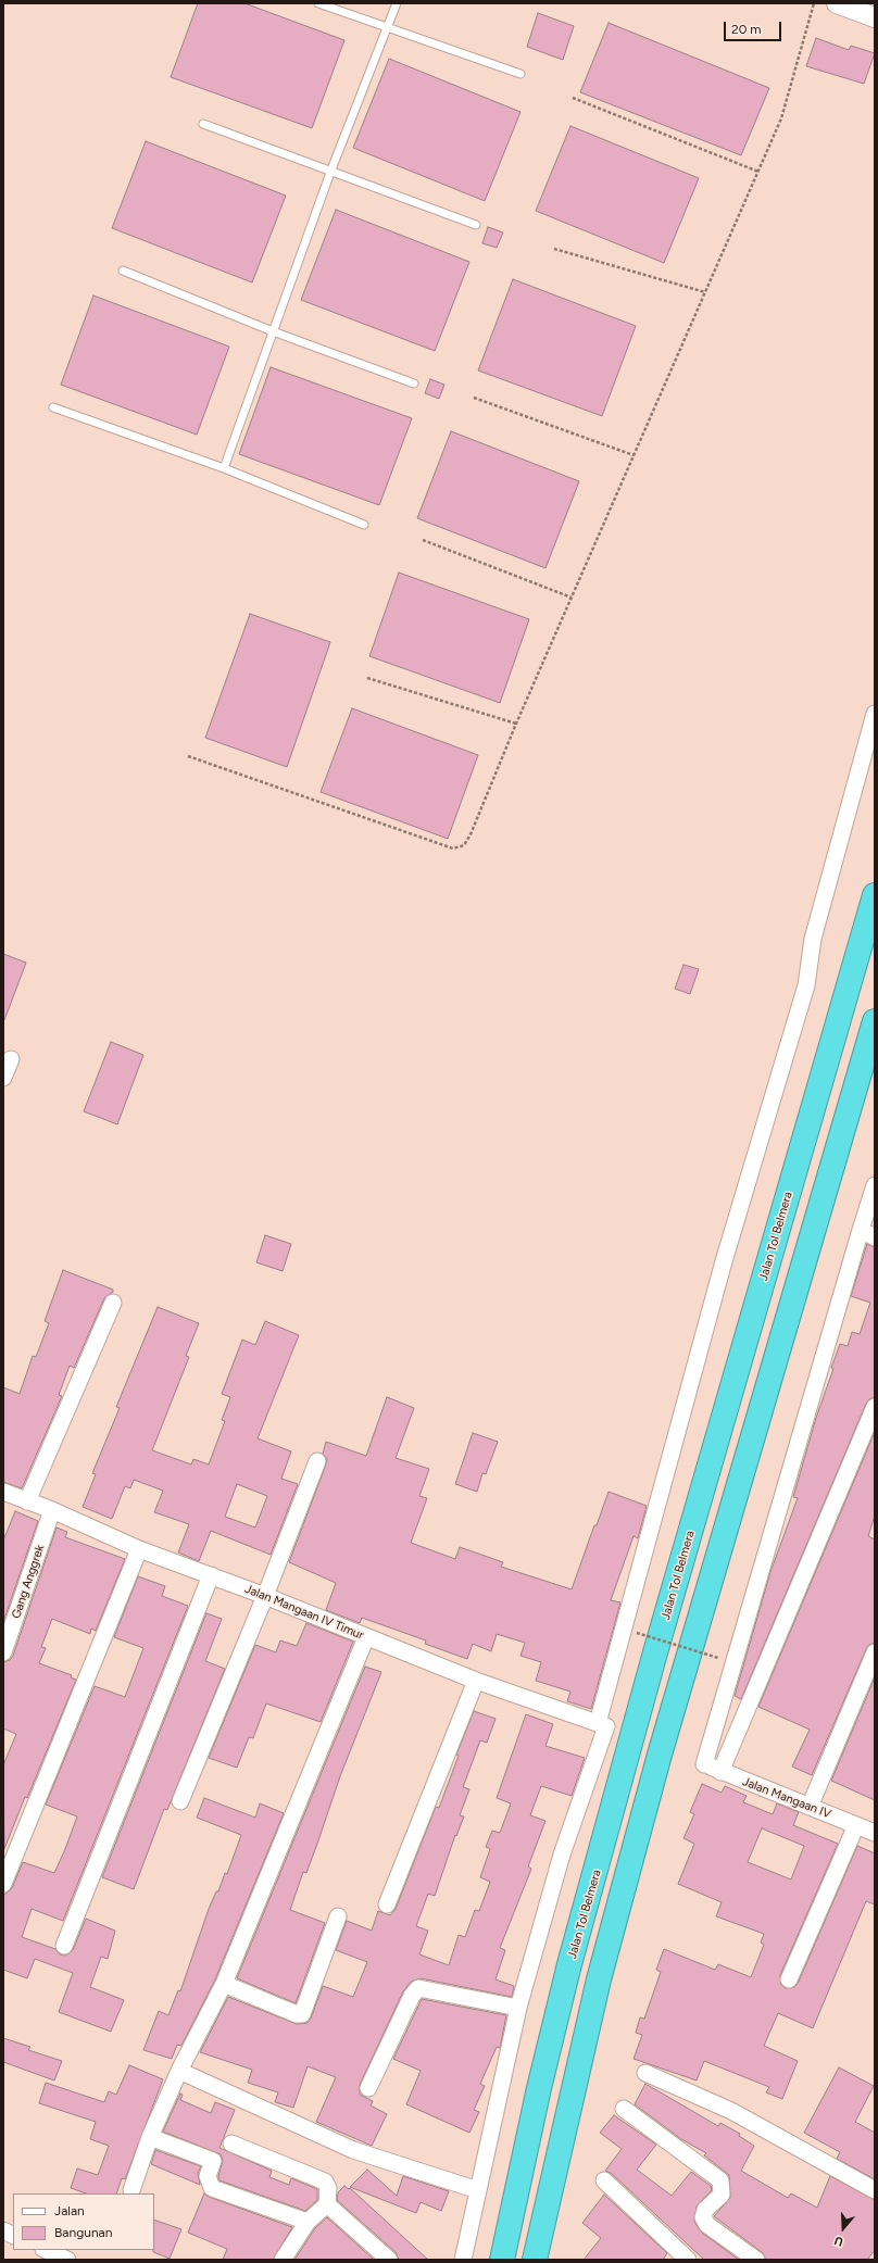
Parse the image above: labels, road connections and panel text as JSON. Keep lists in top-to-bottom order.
{
  "streets": {
    "highway": ["Jalan Tol Belmera"],
    "street": ["Gang Anggrek", "Jalan Mangaan IV Timur", "Jalan Mangaan IV"]
  },
  "crossings": [
    ["Gang Anggrek", "Jalan Mangaan IV Timur"]
  ],
  "legend": ["Jalan", "Bangunan"],
  "scale_bar": "20 m",
  "north": "bottom"
}
